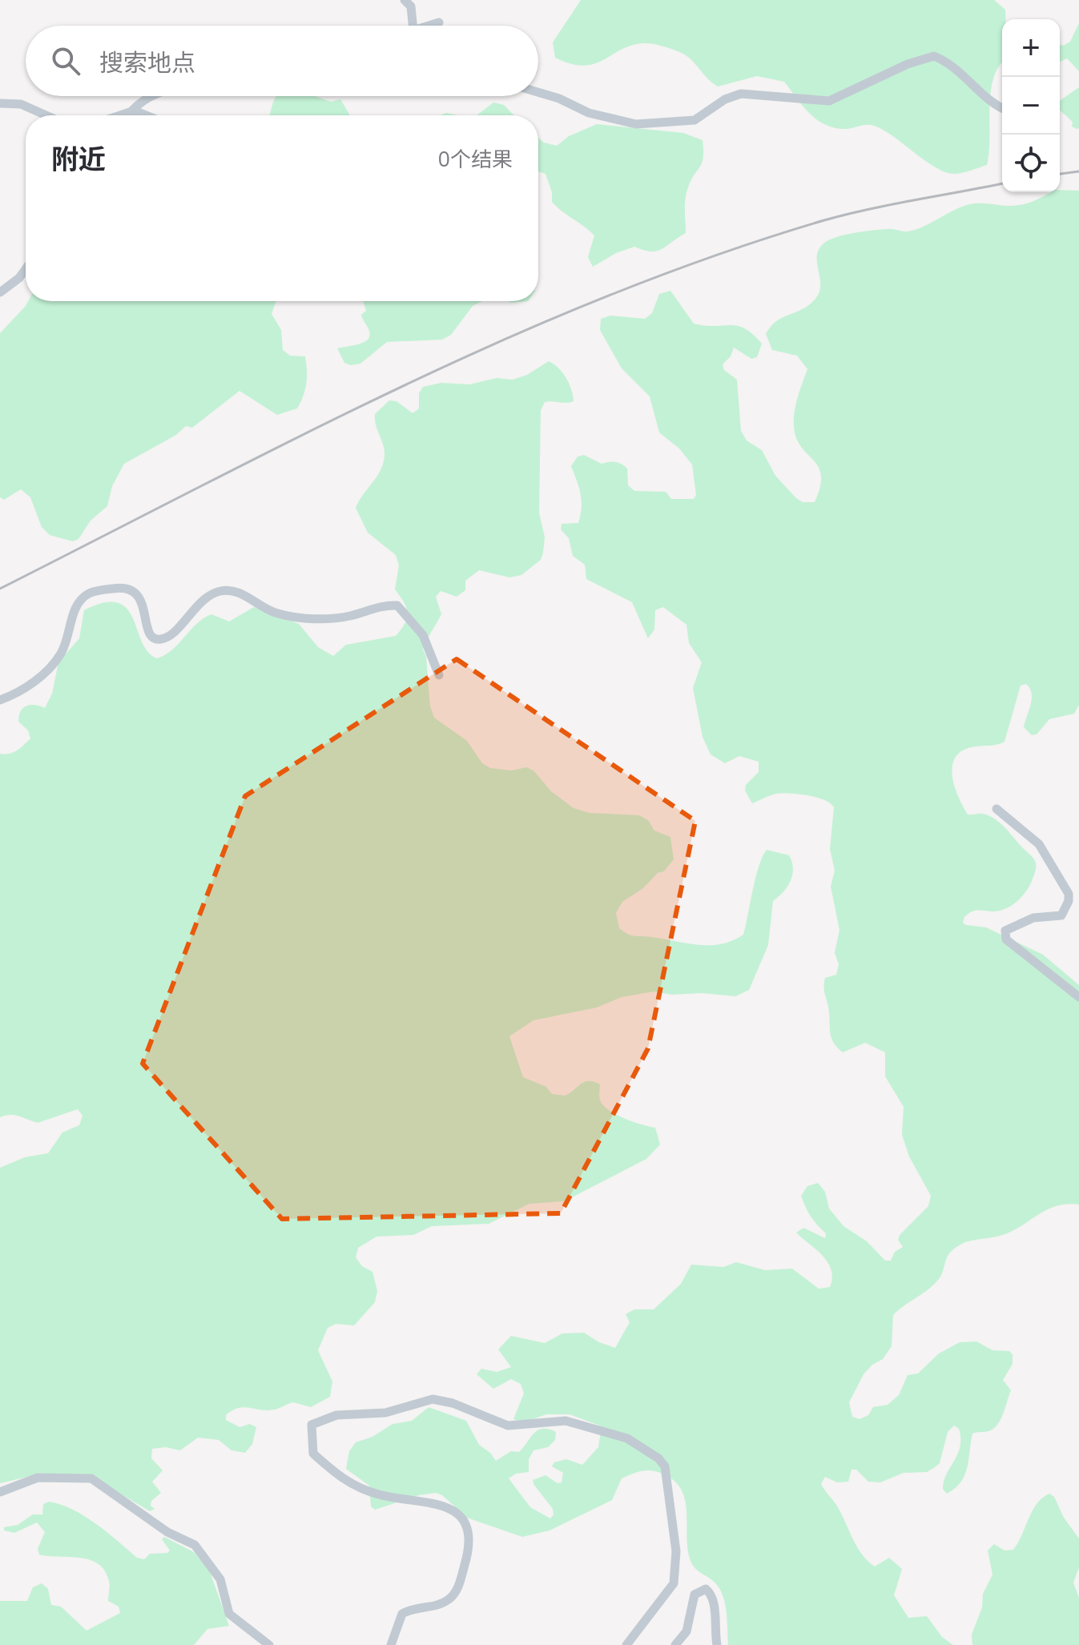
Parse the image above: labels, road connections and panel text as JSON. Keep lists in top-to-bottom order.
{
  "page": {
    "map_buttons": ["+", "−"],
    "search": "搜索地点",
    "heading": ["附近", "0个结果"]
  }
}
